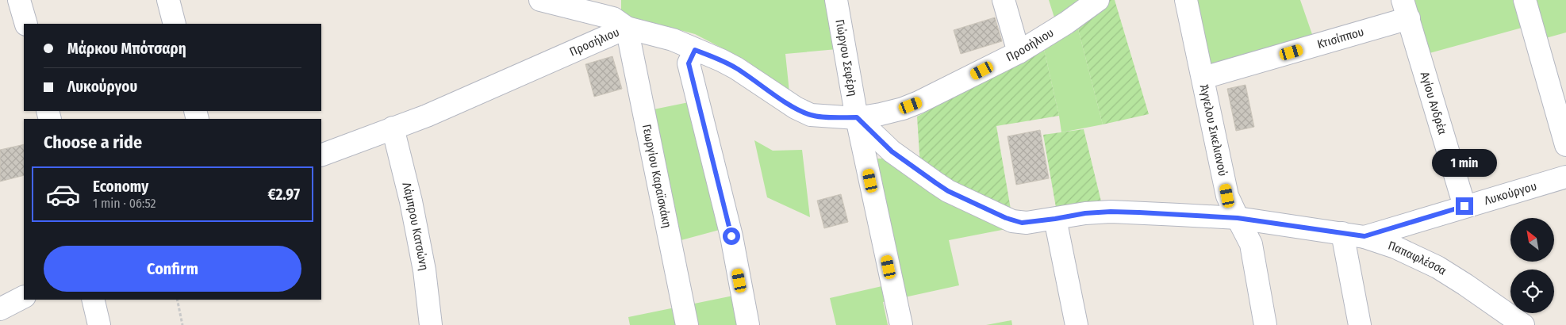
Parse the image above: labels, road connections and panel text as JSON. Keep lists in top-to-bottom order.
{
  "streets": {
    "street": [
      "Κτισίππου",
      "Προσήλιου",
      "Γιώργου Σεφέρη",
      "Αγίου Ανδρέα",
      "Άγγελου Σικελιανού",
      "Γεωργίου Καραϊσκάκη",
      "Λυκούργου",
      "Λάμπρου Κατσώνη",
      "Παπαφλέσσα"
    ]
  },
  "crossings": [
    ["Κτισίππου", "Αγίου Ανδρέα"],
    ["Κτισίππου", "Άγγελου Σικελιανού"],
    ["Προσήλιου", "Γιώργου Σεφέρη"],
    ["Προσήλιου", "Γεωργίου Καραϊσκάκη"],
    ["Προσήλιου", "Λάμπρου Κατσώνη"],
    ["Προσήλιου", "Παπαφλέσσα"],
    ["Γιώργου Σεφέρη", "Παπαφλέσσα"],
    ["Αγίου Ανδρέα", "Λυκούργου"],
    ["Άγγελου Σικελιανού", "Παπαφλέσσα"],
    ["Λυκούργου", "Παπαφλέσσα"]
  ],
  "north": "top left",
  "page": {
    "banner": ["Μάρκου Μπότσαρη", "Λυκούργου"],
    "heading": "Choose a ride",
    "bubble": "1 min",
    "list": [
      {
        "name": "Economy",
        "note": "1 min · 06:52",
        "value": "€2.97"
      }
    ],
    "buttons": "Confirm"
  }
}
